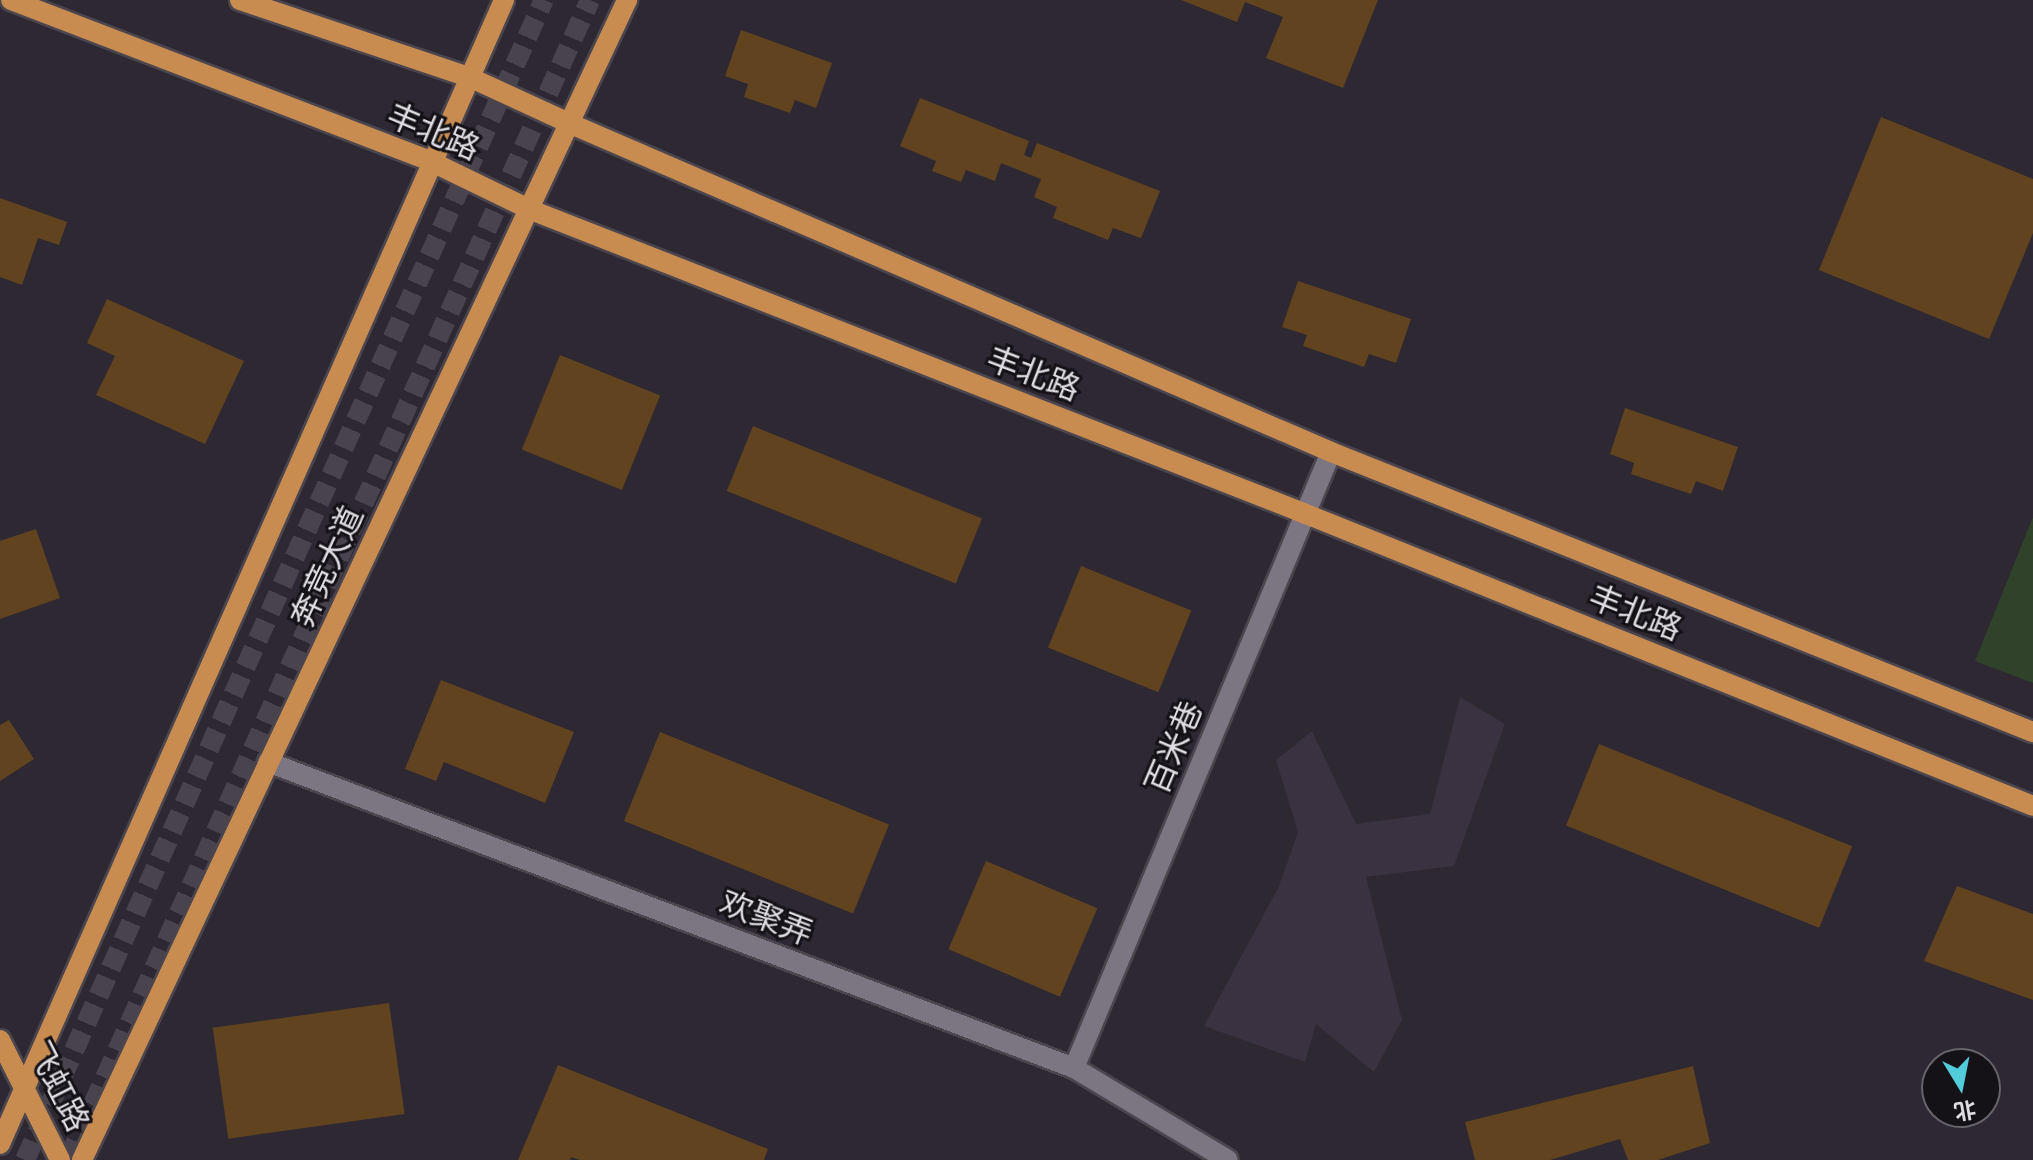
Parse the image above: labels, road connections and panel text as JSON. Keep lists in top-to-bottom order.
{
  "streets": {
    "main road": ["丰北路", "奔竞大道", "飞虹路"],
    "street": ["百米巷", "欢聚弄"]
  },
  "crossings": [
    ["丰北路", "奔竞大道"],
    ["丰北路", "百米巷"],
    ["奔竞大道", "欢聚弄"],
    ["奔竞大道", "飞虹路"],
    ["百米巷", "欢聚弄"]
  ],
  "north": "bottom"
}
